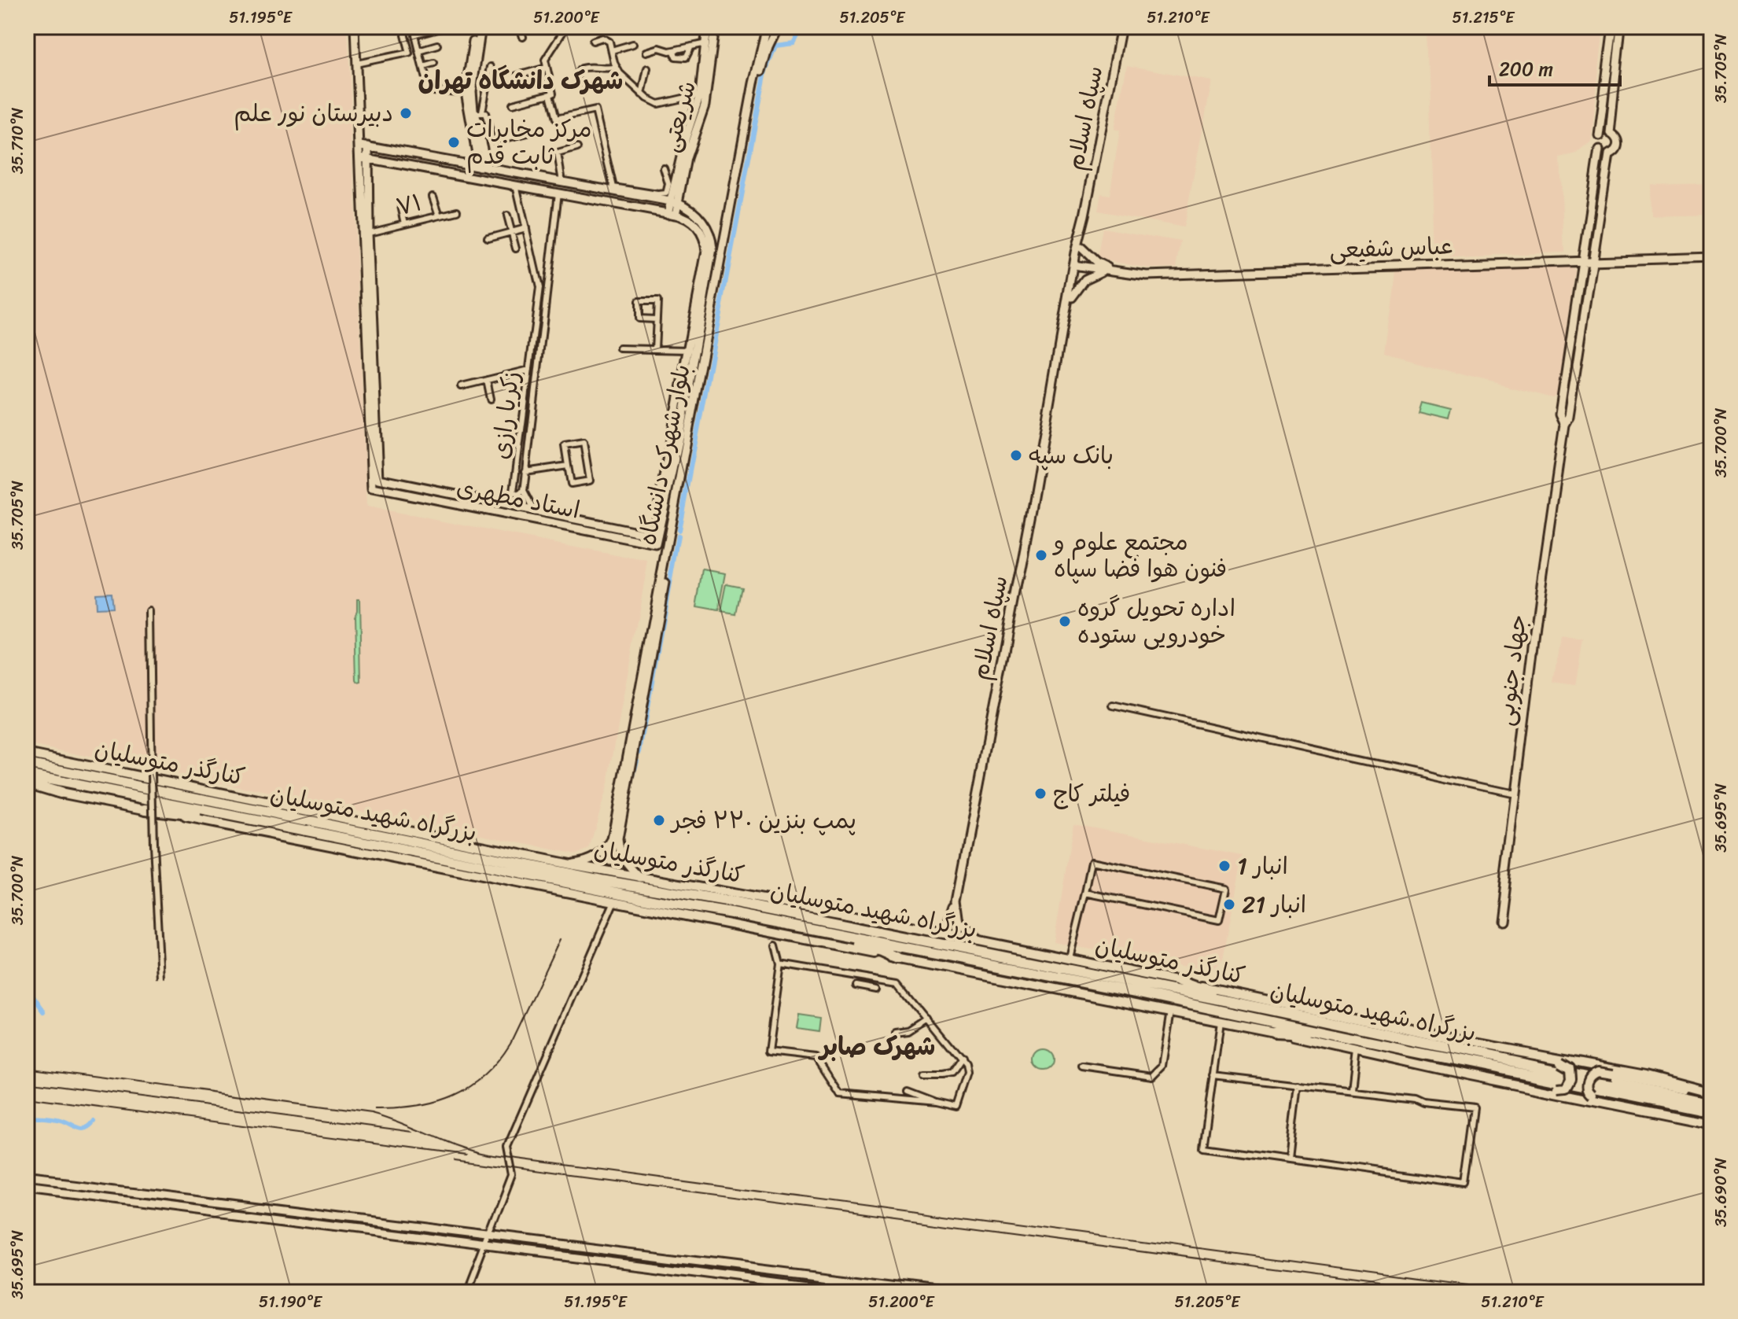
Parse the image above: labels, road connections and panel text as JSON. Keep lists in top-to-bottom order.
{
  "streets": {
    "highway": ["بزرگراه شهید متوسلیان"],
    "main road": ["کنارگذر متوسلیان"],
    "street": [
      "شریعتی",
      "سپاه اسلام",
      "۷۱",
      "عباس شفیعی",
      "زکریا رازی",
      "بلوار شهرک دانشگاه",
      "استاد مطهری",
      "جهاد جنوبی"
    ]
  },
  "crossings": [
    ["سپاه اسلام", "عباس شفیعی"],
    ["سپاه اسلام", "کنارگذر متوسلیان"],
    ["عباس شفیعی", "جهاد جنوبی"],
    ["کنارگذر متوسلیان", "بزرگراه شهید متوسلیان"]
  ],
  "districts": ["شهرک دانشگاه تهران", "شهرک صابر"],
  "places": [
    "دبیرستان نور علم",
    "مرکز مخابرات ثابت قدم",
    "بانک سپه",
    "مجتمع علوم و فنون هوا فضا سپاه",
    "اداره تحویل گروه خودرویی ستوده",
    "فیلتر کاج",
    "پمپ بنزین ۲۲۰ فجر",
    "انبار 1",
    "انبار 21"
  ],
  "scale_bar": "200 m",
  "coordinates": [
    "51.195°E",
    "51.200°E",
    "51.205°E",
    "51.210°E",
    "51.215°E",
    "35.705°N",
    "35.710°N",
    "35.700°N",
    "35.695°N",
    "35.690°N",
    "51.190°E"
  ]
}
